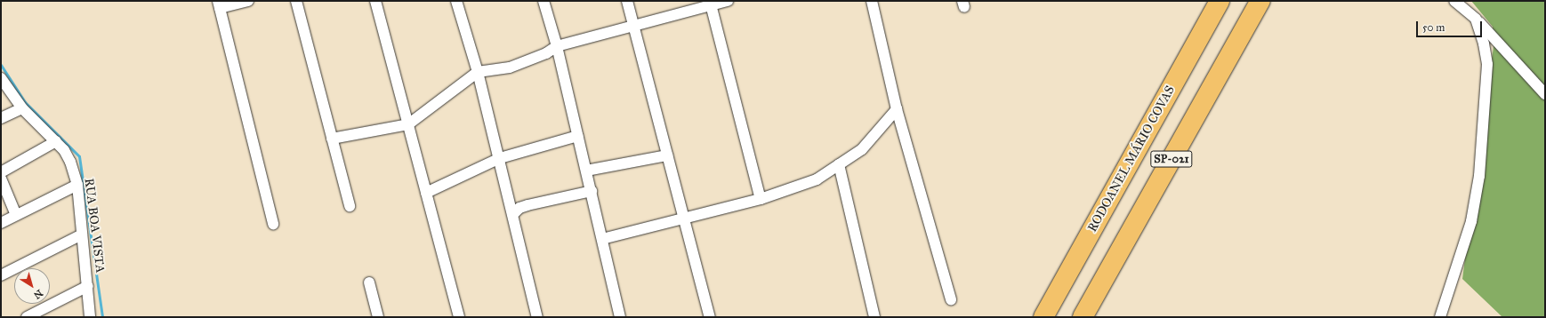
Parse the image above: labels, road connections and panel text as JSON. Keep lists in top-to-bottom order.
{
  "streets": {
    "highway": ["RODOANEL MÁRIO COVAS", "SP-021"],
    "street": ["RUA BOA VISTA"]
  },
  "scale_bar": "50 m",
  "north": "bottom right"
}
